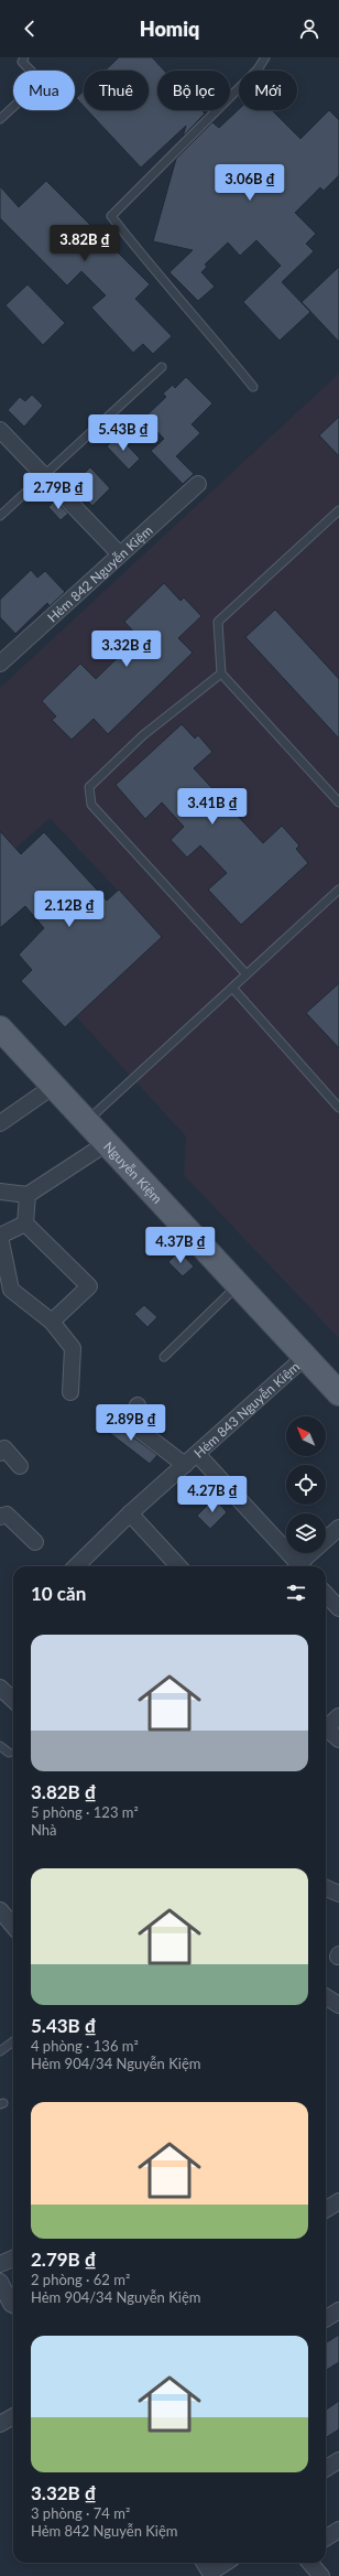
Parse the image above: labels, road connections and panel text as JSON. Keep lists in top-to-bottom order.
{
  "streets": {
    "main road": ["Nguyễn Kiệm"],
    "street": ["Hẻm 842 Nguyễn Kiệm", "Hẻm 843 Nguyễn Kiệm"]
  },
  "crossings": [
    ["Nguyễn Kiệm", "Hẻm 843 Nguyễn Kiệm"]
  ],
  "north": "top left",
  "page": {
    "header": "Homiq",
    "chip": [
      "Mua",
      "Thuê",
      "Bộ lọc",
      "Mới"
    ],
    "price": [
      "3.06B ₫",
      "3.82B ₫",
      "5.43B ₫",
      "2.79B ₫",
      "3.32B ₫",
      "3.41B ₫",
      "2.12B ₫",
      "4.37B ₫",
      "2.89B ₫",
      "4.27B ₫"
    ],
    "heading": "10 căn",
    "list": [
      {
        "name": "3.82B ₫",
        "note": "5 phòng · 123 m² · Nhà"
      },
      {
        "name": "5.43B ₫",
        "note": "4 phòng · 136 m² · Hẻm 904/34 Nguyễn Kiệm"
      },
      {
        "name": "2.79B ₫",
        "note": "2 phòng · 62 m² · Hẻm 904/34 Nguyễn Kiệm"
      },
      {
        "name": "3.32B ₫",
        "note": "3 phòng · 74 m² · Hẻm 842 Nguyễn Kiệm"
      }
    ]
  }
}
